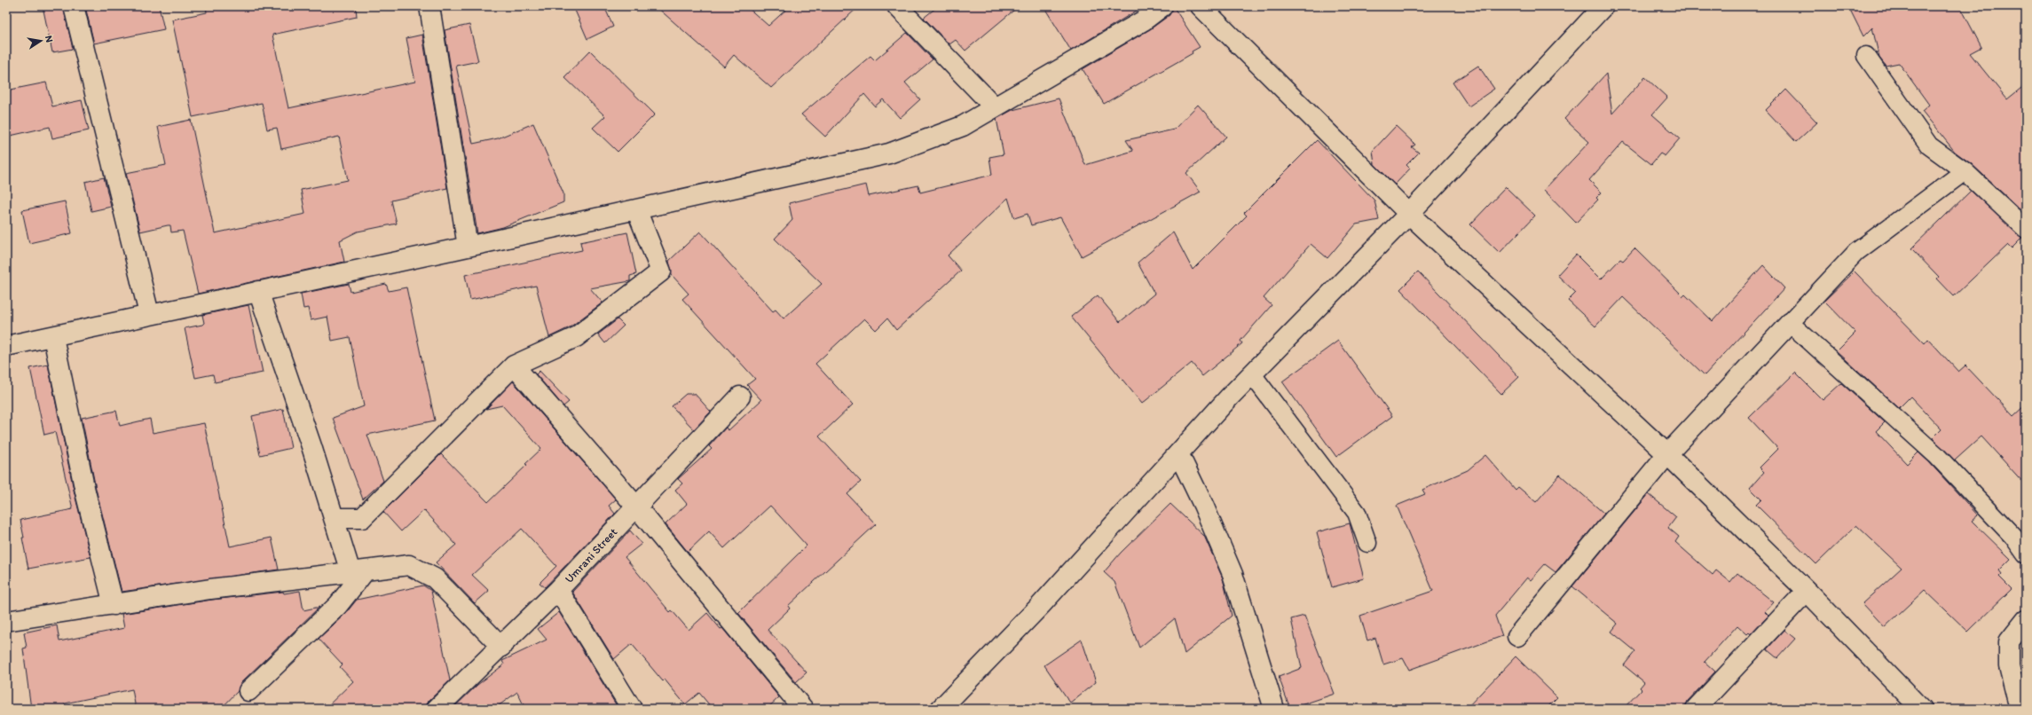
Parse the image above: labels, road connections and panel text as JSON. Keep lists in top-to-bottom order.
{
  "streets": {
    "street": ["Umrani Street"]
  },
  "north": "right"
}
